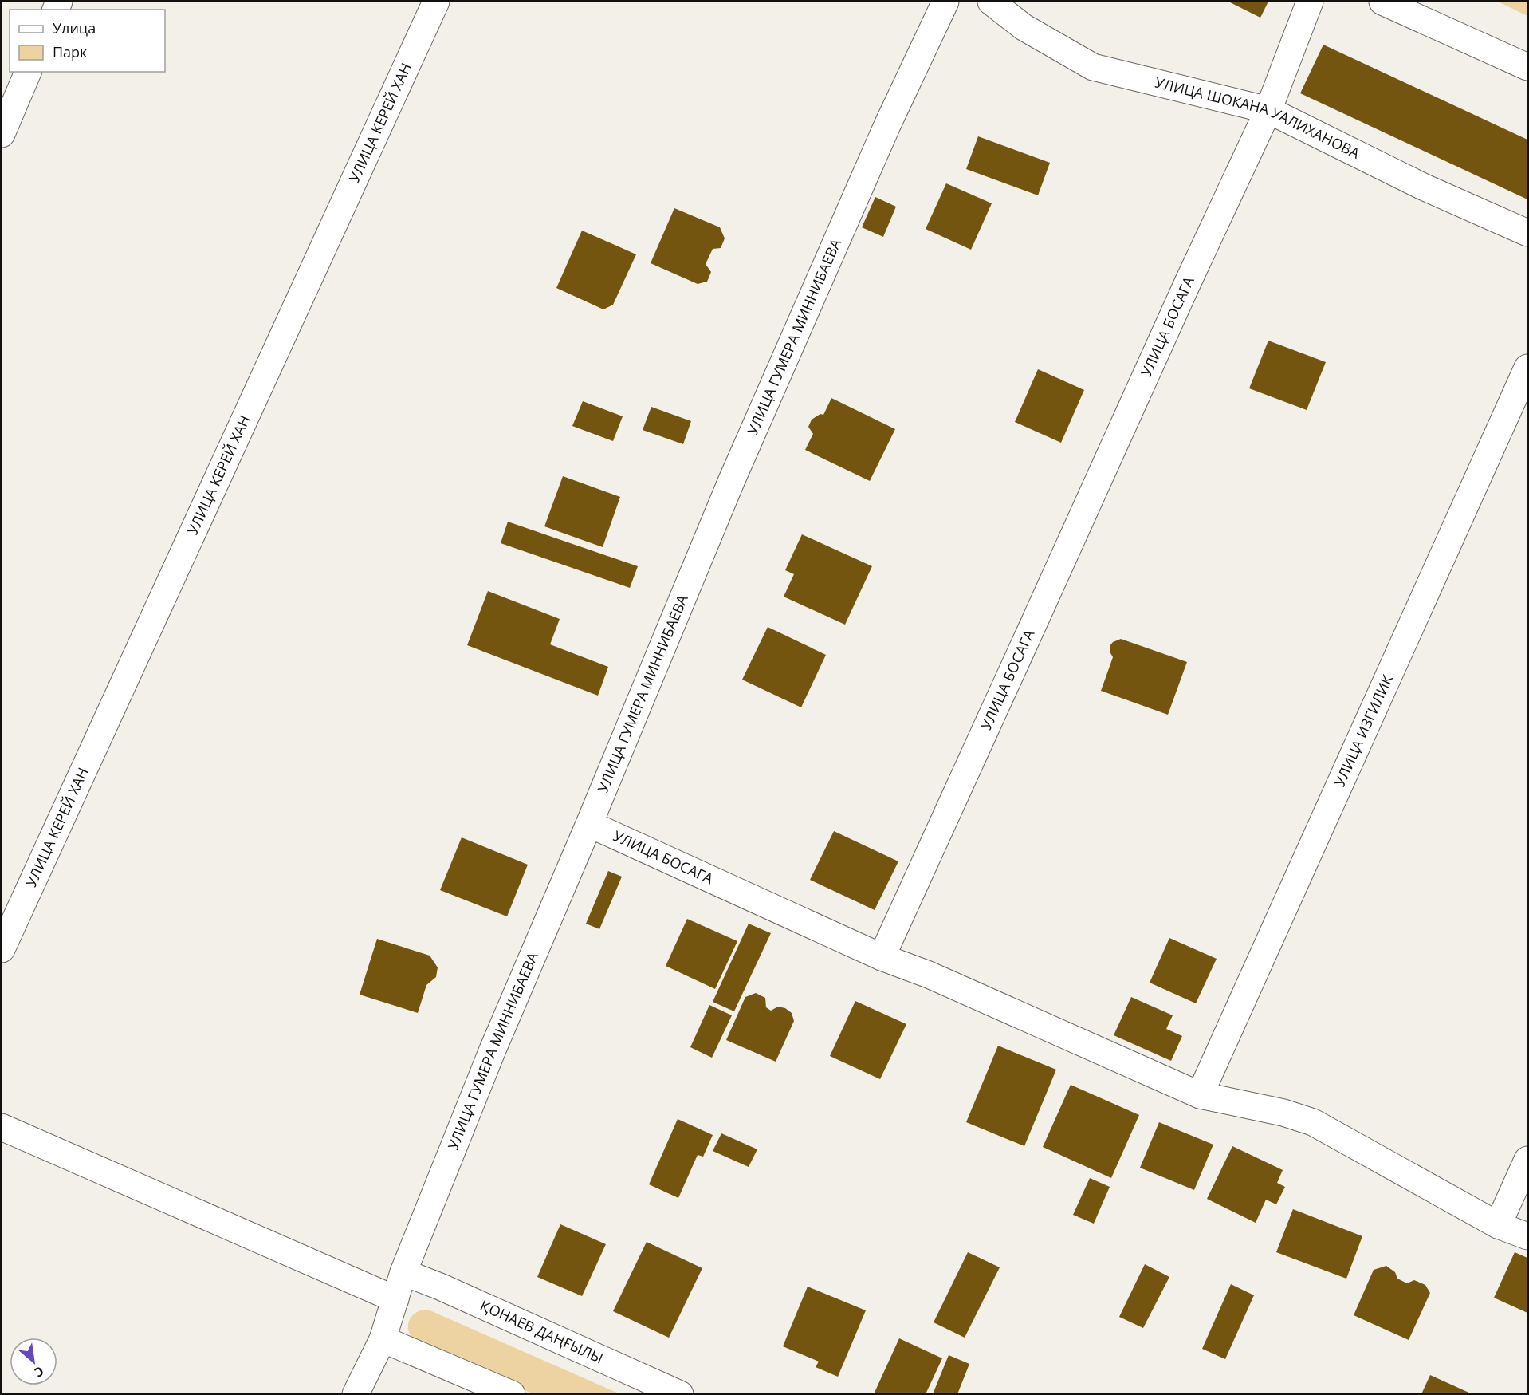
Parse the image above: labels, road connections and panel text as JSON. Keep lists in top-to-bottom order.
{
  "streets": {
    "street": [
      "УЛИЦА ШОКАНА УАЛИХАНОВА",
      "УЛИЦА КЕРЕЙ ХАН",
      "УЛИЦА БОСАГА",
      "УЛИЦА ГУМЕРА МИННИБАЕВА",
      "УЛИЦА ИЗГИЛИК",
      "ҚОНАЕВ ДАҢҒЫЛЫ"
    ]
  },
  "crossings": [
    ["УЛИЦА ШОКАНА УАЛИХАНОВА", "УЛИЦА БОСАГА"],
    ["УЛИЦА БОСАГА", "УЛИЦА ГУМЕРА МИННИБАЕВА"],
    ["УЛИЦА ГУМЕРА МИННИБАЕВА", "ҚОНАЕВ ДАҢҒЫЛЫ"]
  ],
  "legend": ["Улица", "Парк"],
  "north": "bottom right"
}
